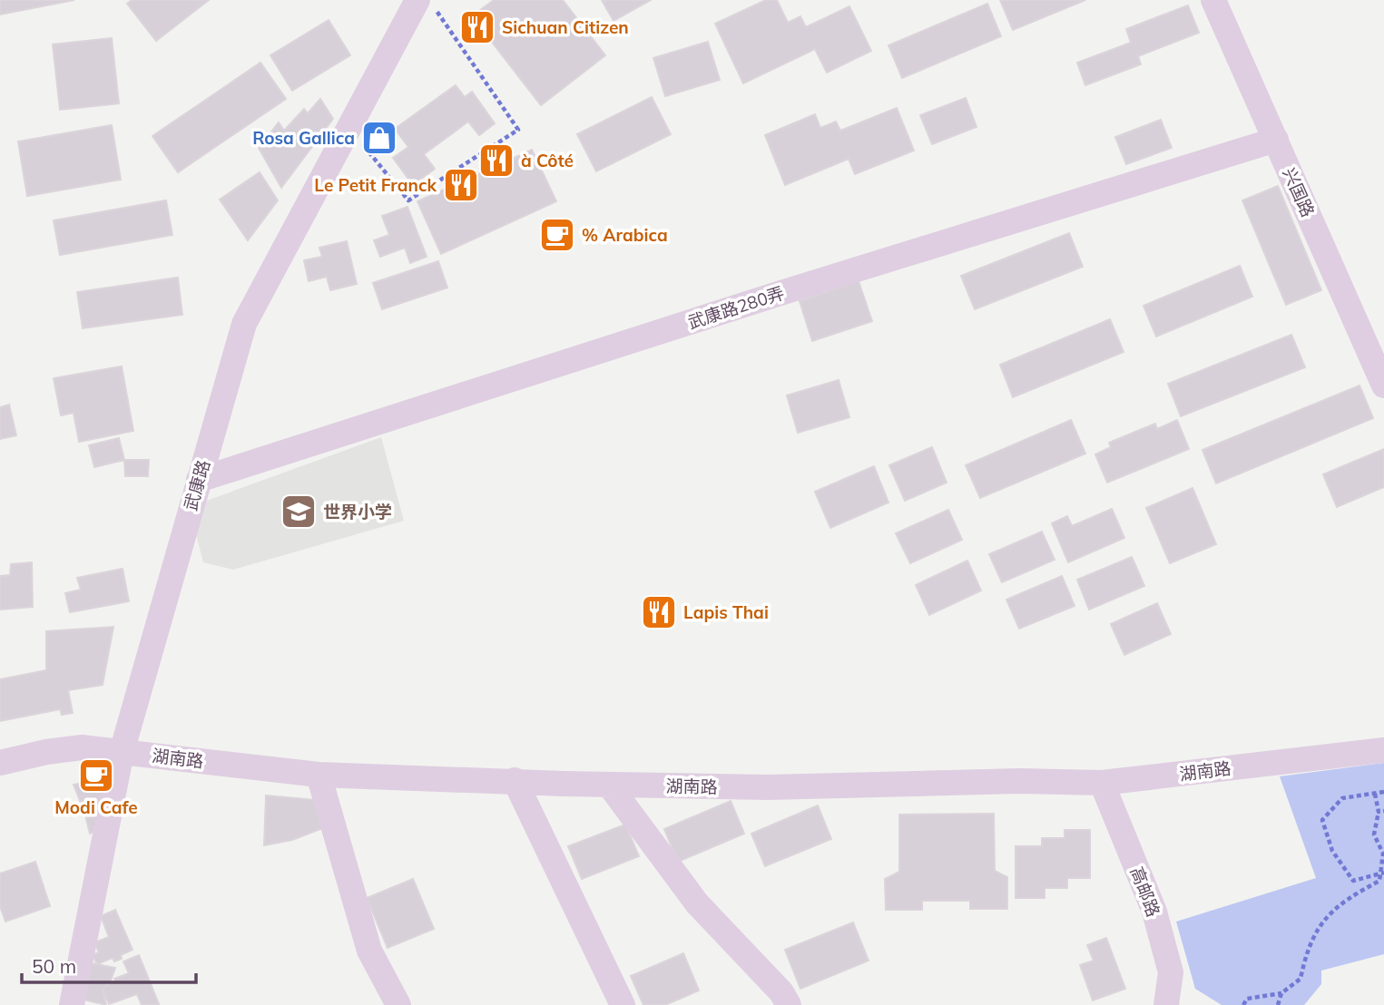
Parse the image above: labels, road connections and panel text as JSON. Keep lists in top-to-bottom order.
{
  "streets": {
    "street": [
      "兴国路",
      "武康路280弄",
      "武康路",
      "湖南路",
      "高邮路"
    ]
  },
  "crossings": [
    ["兴国路", "武康路280弄"],
    ["武康路280弄", "武康路"],
    ["武康路", "湖南路"],
    ["湖南路", "高邮路"]
  ],
  "places": {
    "restaurant": [
      "Sichuan Citizen",
      "à Côté",
      "Le Petit Franck",
      "Lapis Thai"
    ],
    "shop": ["Rosa Gallica"],
    "cafe": ["% Arabica", "Modi Cafe"],
    "school or university": ["世界小学"]
  },
  "scale_bar": "50 m"
}
